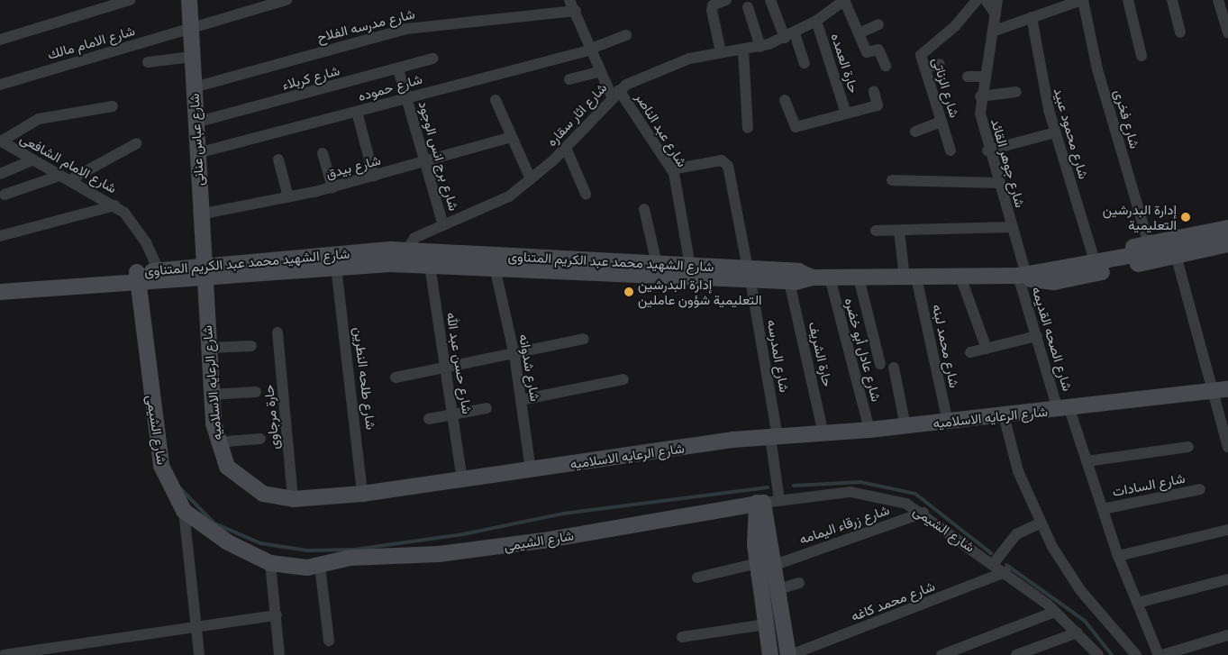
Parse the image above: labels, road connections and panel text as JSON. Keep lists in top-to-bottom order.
{
  "streets": {
    "street": [
      "شارع مدرسه الفلاح",
      "شارع الامام مالك",
      "حارة العمده",
      "شارع كربلاء",
      "شارع حموده",
      "شارع الزناتى",
      "شارع اثار سقاره",
      "شارع فخرى",
      "شارع عبد الناصر",
      "شارع محمود عبيد",
      "شارع عباس عنانى",
      "شارع برج انس الوجود",
      "شارع الامام الشافعى",
      "شارع جوهر القائد",
      "شارع بيدق",
      "شارع الشهيد محمد عبد الكريم المتناوى",
      "شارع الصحه القديمه",
      "شارع محمد لبنه",
      "شارع عادل أبو خضره",
      "حارة الشريف",
      "شارع المدرسه",
      "شارع حسن عبد الله",
      "شارع شدوانه",
      "شارع طلحه النطرين",
      "شارع الرعايه الاسلاميه",
      "حارة مرجاوى",
      "شارع الشيمى",
      "شارع السادات",
      "شارع زرقاء اليمامه",
      "شارع محمد كاغه"
    ]
  },
  "crossings": [
    ["شارع مدرسه الفلاح", "شارع عبد الناصر"],
    ["شارع مدرسه الفلاح", "شارع عباس عنانى"],
    ["شارع الامام مالك", "شارع عباس عنانى"],
    ["حارة العمده", "شارع اثار سقاره"],
    ["شارع كربلاء", "شارع عباس عنانى"],
    ["شارع كربلاء", "شارع برج انس الوجود"],
    ["شارع حموده", "شارع عبد الناصر"],
    ["شارع حموده", "شارع عباس عنانى"],
    ["شارع حموده", "شارع برج انس الوجود"],
    ["شارع اثار سقاره", "شارع عبد الناصر"],
    ["شارع اثار سقاره", "شارع برج انس الوجود"],
    ["شارع اثار سقاره", "شارع الشهيد محمد عبد الكريم المتناوى"],
    ["شارع عبد الناصر", "شارع الشهيد محمد عبد الكريم المتناوى"],
    ["شارع عبد الناصر", "شارع المدرسه"],
    ["شارع عباس عنانى", "شارع بيدق"],
    ["شارع عباس عنانى", "شارع الشهيد محمد عبد الكريم المتناوى"],
    ["شارع عباس عنانى", "شارع الرعايه الاسلاميه"],
    ["شارع برج انس الوجود", "شارع بيدق"],
    ["شارع الامام الشافعى", "شارع الشهيد محمد عبد الكريم المتناوى"],
    ["شارع جوهر القائد", "شارع الصحه القديمه"],
    ["شارع الشهيد محمد عبد الكريم المتناوى", "حارة الشريف"],
    ["شارع الشهيد محمد عبد الكريم المتناوى", "شارع المدرسه"],
    ["شارع الشهيد محمد عبد الكريم المتناوى", "شارع حسن عبد الله"],
    ["شارع الشهيد محمد عبد الكريم المتناوى", "شارع شدوانه"],
    ["شارع الشهيد محمد عبد الكريم المتناوى", "شارع طلحه النطرين"],
    ["شارع الشهيد محمد عبد الكريم المتناوى", "شارع الرعايه الاسلاميه"],
    ["شارع الشهيد محمد عبد الكريم المتناوى", "شارع الشيمى"],
    ["شارع الصحه القديمه", "شارع الرعايه الاسلاميه"],
    ["شارع محمد لبنه", "شارع الرعايه الاسلاميه"],
    ["شارع عادل أبو خضره", "شارع الرعايه الاسلاميه"],
    ["حارة الشريف", "شارع الرعايه الاسلاميه"],
    ["شارع المدرسه", "شارع الرعايه الاسلاميه"],
    ["شارع المدرسه", "شارع الشيمى"],
    ["شارع حسن عبد الله", "شارع الرعايه الاسلاميه"],
    ["شارع شدوانه", "شارع الرعايه الاسلاميه"],
    ["شارع طلحه النطرين", "شارع الرعايه الاسلاميه"],
    ["شارع الرعايه الاسلاميه", "حارة مرجاوى"],
    ["شارع الشيمى", "شارع زرقاء اليمامه"],
    ["شارع الشيمى", "شارع محمد كاغه"]
  ],
  "places": ["إدارة البدرشين التعليمية", "إدارة البدرشين التعليمية شؤون عاملين"]
}
